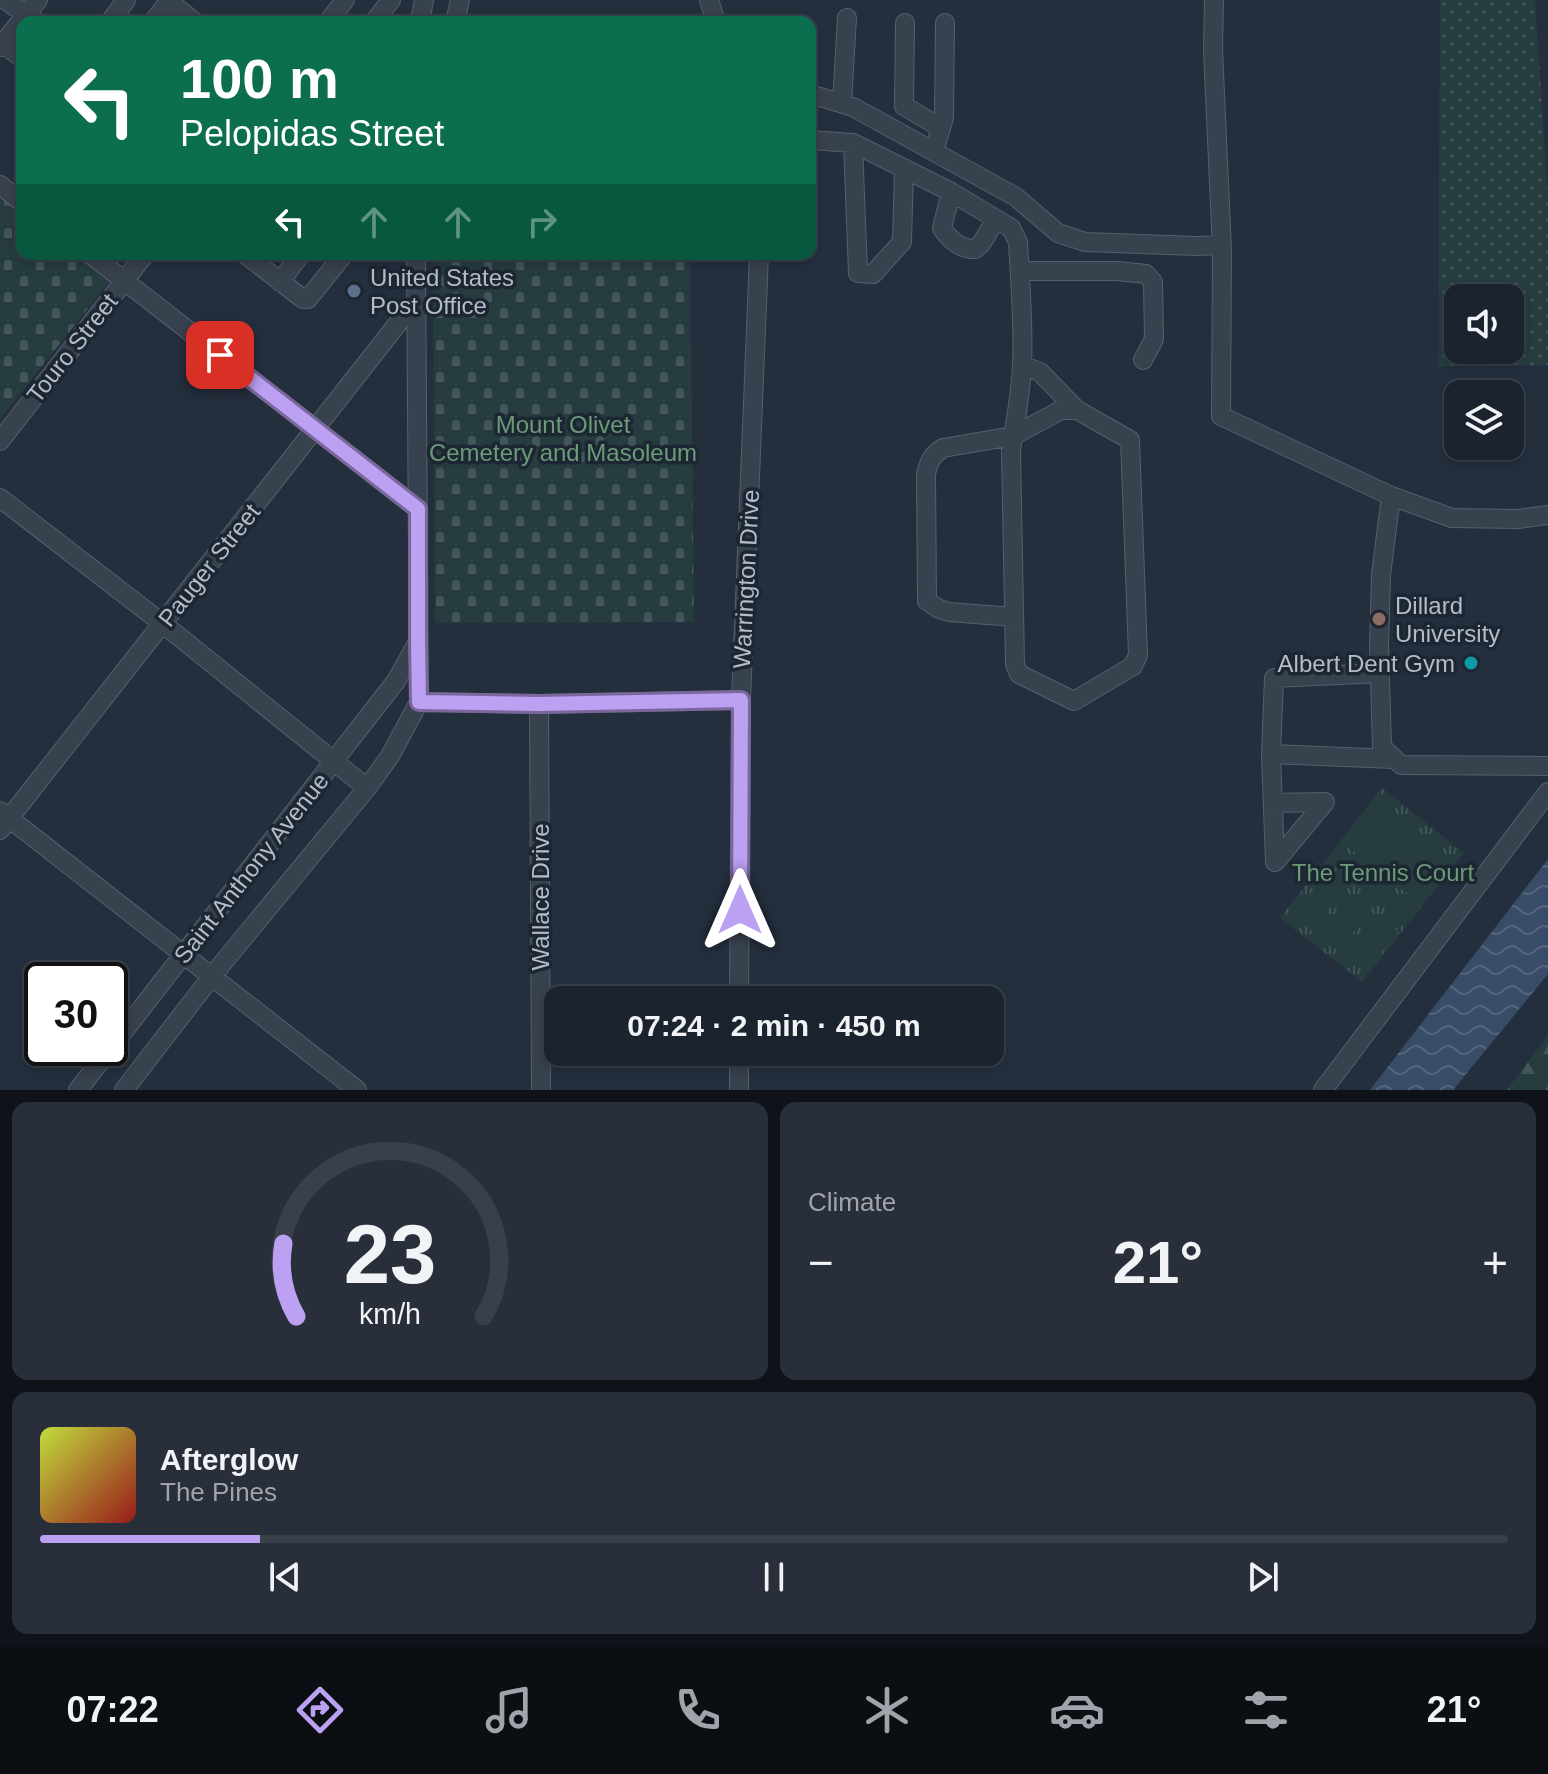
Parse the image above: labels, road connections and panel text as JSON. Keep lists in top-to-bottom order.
{
  "streets": {
    "street": [
      "Touro Street",
      "Pauger Street",
      "Warrington Drive",
      "Saint Anthony Avenue",
      "Wallace Drive"
    ]
  },
  "parks": ["Mount Olivet Cemetery and Masoleum", "The Tennis Court"],
  "places": ["United States Post Office", "Dillard University", "Albert Dent Gym"],
  "page": {
    "turn": ["100 m", "Pelopidas Street"],
    "limit": "30",
    "trip": "07:24 · 2 min · 450 m",
    "tile": "Climate",
    "heat": ["−", "21°", "+"],
    "song": ["Afterglow", "The Pines"],
    "tabs": ["07:22", "21°"],
    "gauge": ["23", "km/h"]
  }
}
